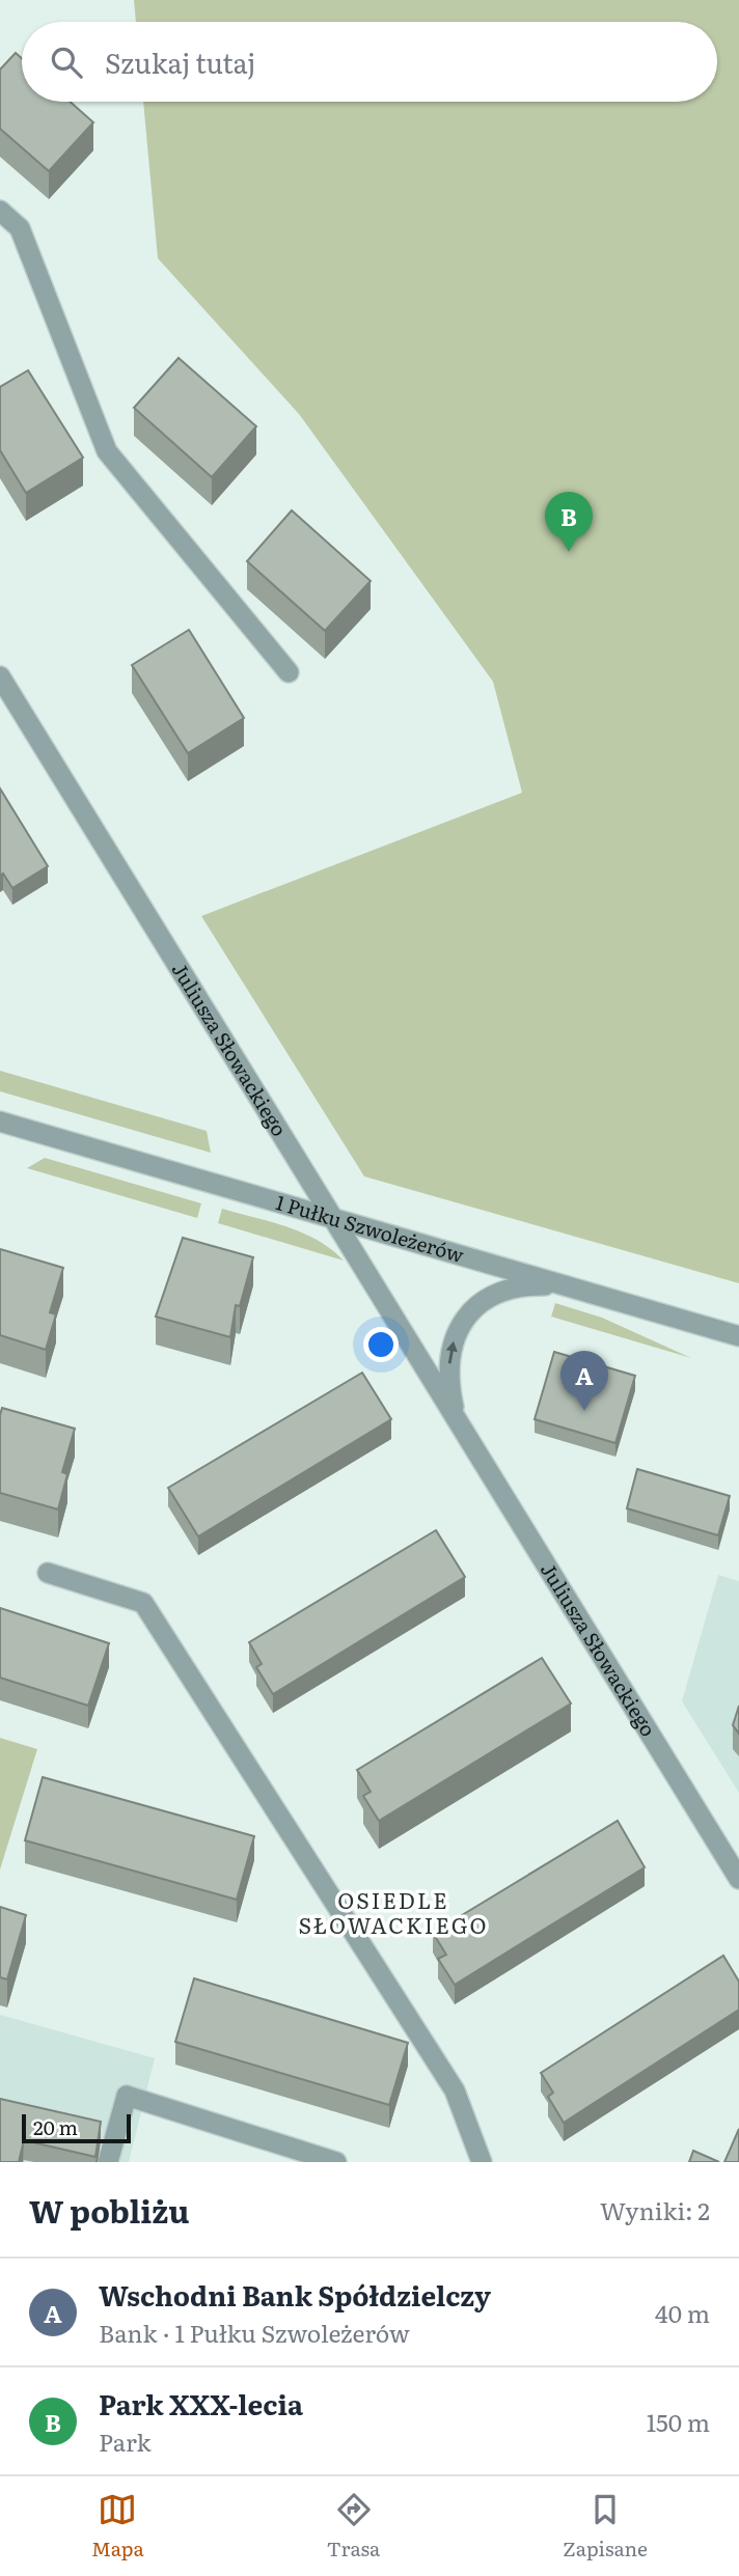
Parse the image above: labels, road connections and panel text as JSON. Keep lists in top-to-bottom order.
{
  "streets": {
    "street": ["Juliusza Słowackiego", "1 Pułku Szwoleżerów"]
  },
  "crossings": [
    ["Juliusza Słowackiego", "1 Pułku Szwoleżerów"]
  ],
  "districts": ["OSIEDLE SŁOWACKIEGO"],
  "scale_bar": "20 m",
  "page": {
    "search": "Szukaj tutaj",
    "pins": ["B", "A"],
    "scale": "20 m",
    "heading": ["W pobliżu", "Wyniki: 2"],
    "list": [
      {
        "mark": "A",
        "name": "Wschodni Bank Spółdzielczy",
        "note": "Bank · 1 Pułku Szwoleżerów",
        "value": "40 m"
      },
      {
        "mark": "B",
        "name": "Park XXX-lecia",
        "note": "Park",
        "value": "150 m"
      }
    ],
    "nav": ["Mapa", "Trasa", "Zapisane"]
  }
}
